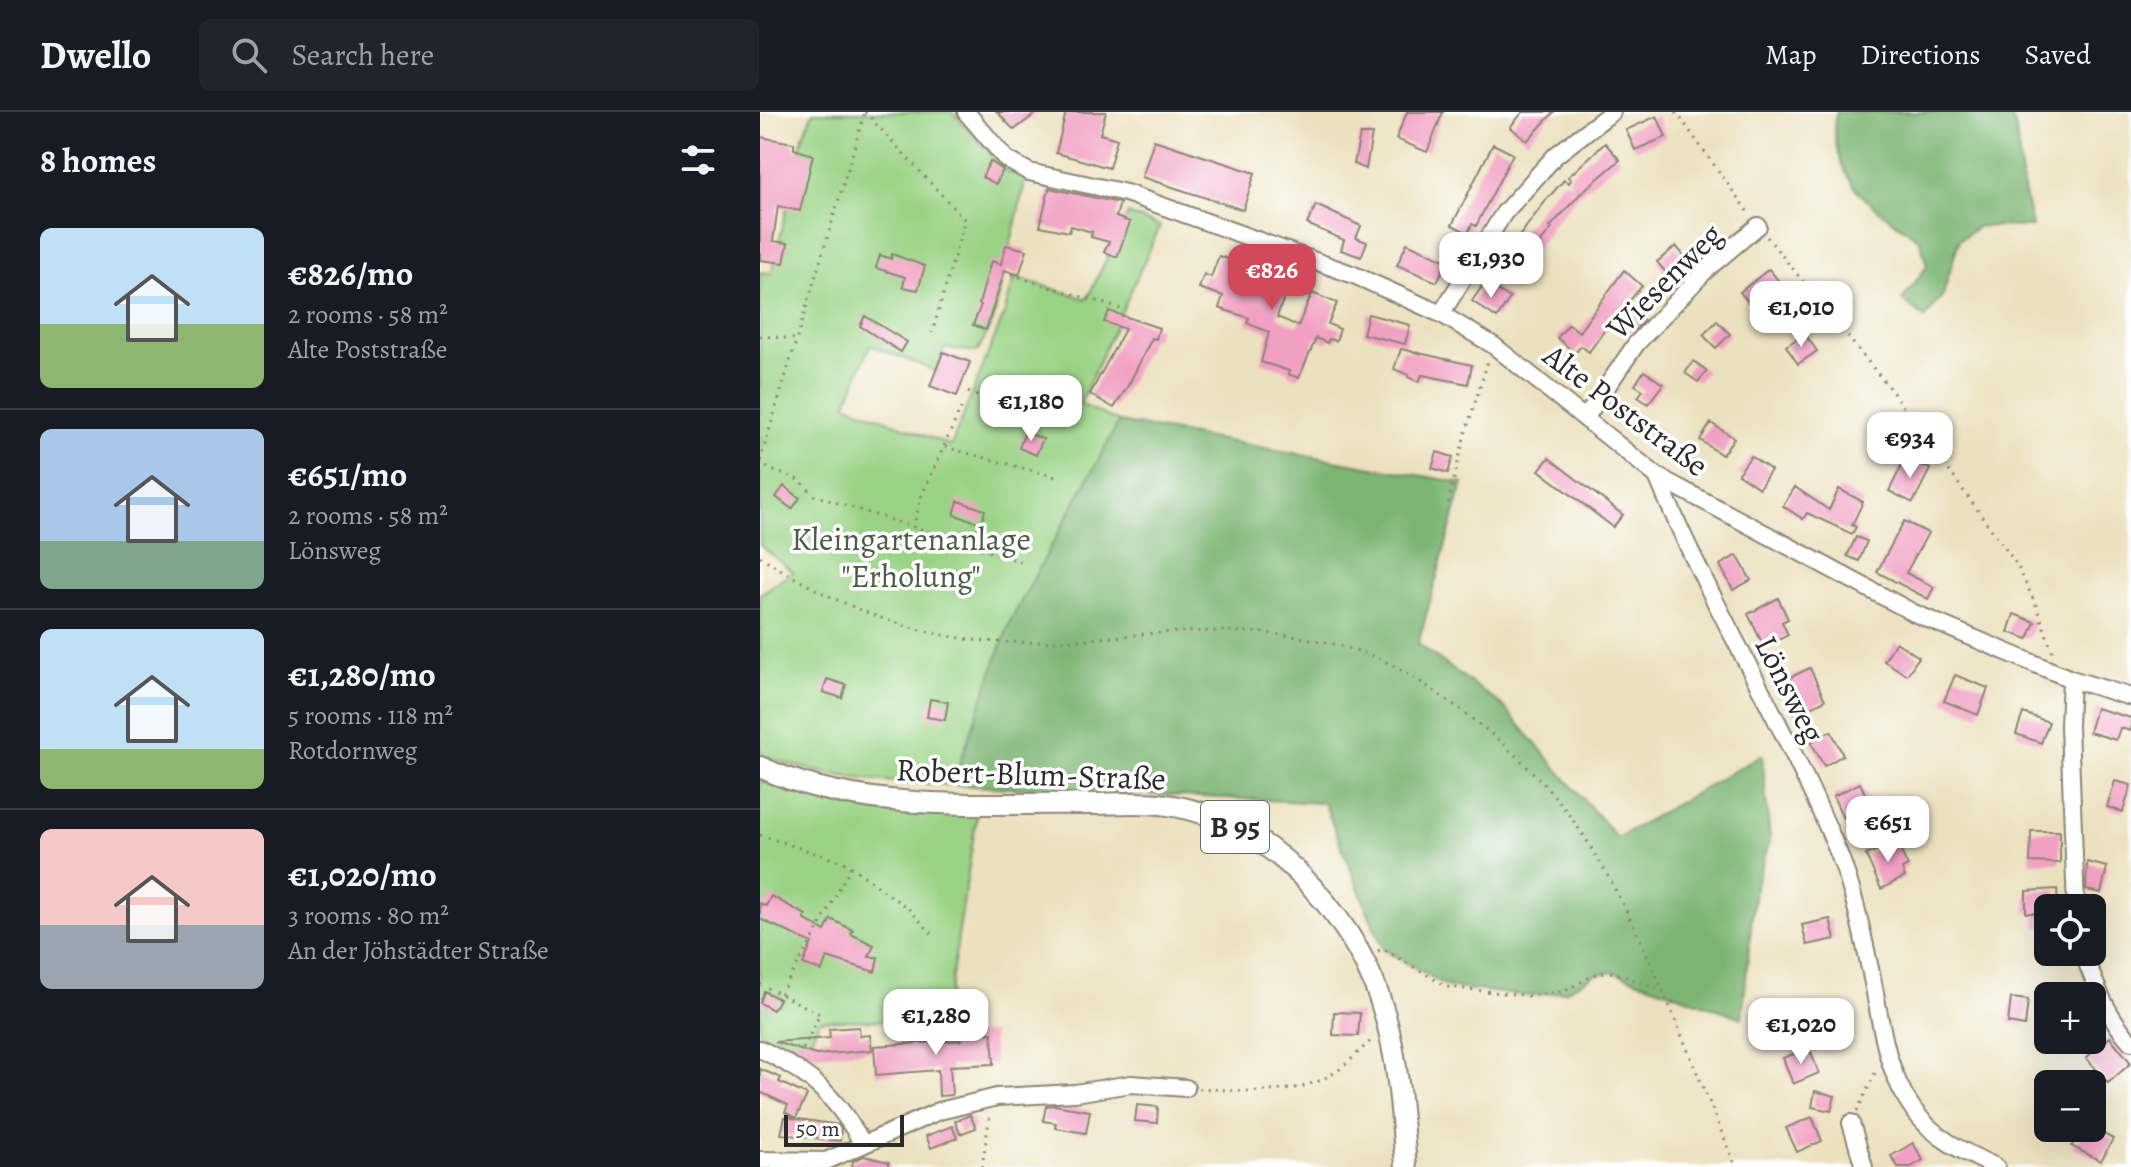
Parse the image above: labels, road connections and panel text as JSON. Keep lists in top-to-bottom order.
{
  "streets": {
    "main road": ["Robert-Blum-Straße", "B 95"],
    "street": ["Wiesenweg", "Alte Poststraße", "Lönsweg"]
  },
  "crossings": [
    ["Wiesenweg", "Alte Poststraße"],
    ["Alte Poststraße", "Lönsweg"]
  ],
  "parks": ["Kleingartenanlage \"Erholung\""],
  "scale_bar": "50 m",
  "page": {
    "header": "Dwello",
    "search": "Search here",
    "nav": ["Map", "Directions", "Saved"],
    "heading": "8 homes",
    "list": [
      {
        "name": "€826/mo",
        "note": "2 rooms · 58 m² · Alte Poststraße"
      },
      {
        "name": "€651/mo",
        "note": "2 rooms · 58 m² · Lönsweg"
      },
      {
        "name": "€1,280/mo",
        "note": "5 rooms · 118 m² · Rotdornweg"
      },
      {
        "name": "€1,020/mo",
        "note": "3 rooms · 80 m² · An der Jöhstädter Straße"
      }
    ],
    "price": [
      "€1,930",
      "€826",
      "€1,010",
      "€1,180",
      "€934",
      "€651",
      "€1,280",
      "€1,020"
    ],
    "map_buttons": ["+", "−"],
    "scale": "50 m"
  }
}
